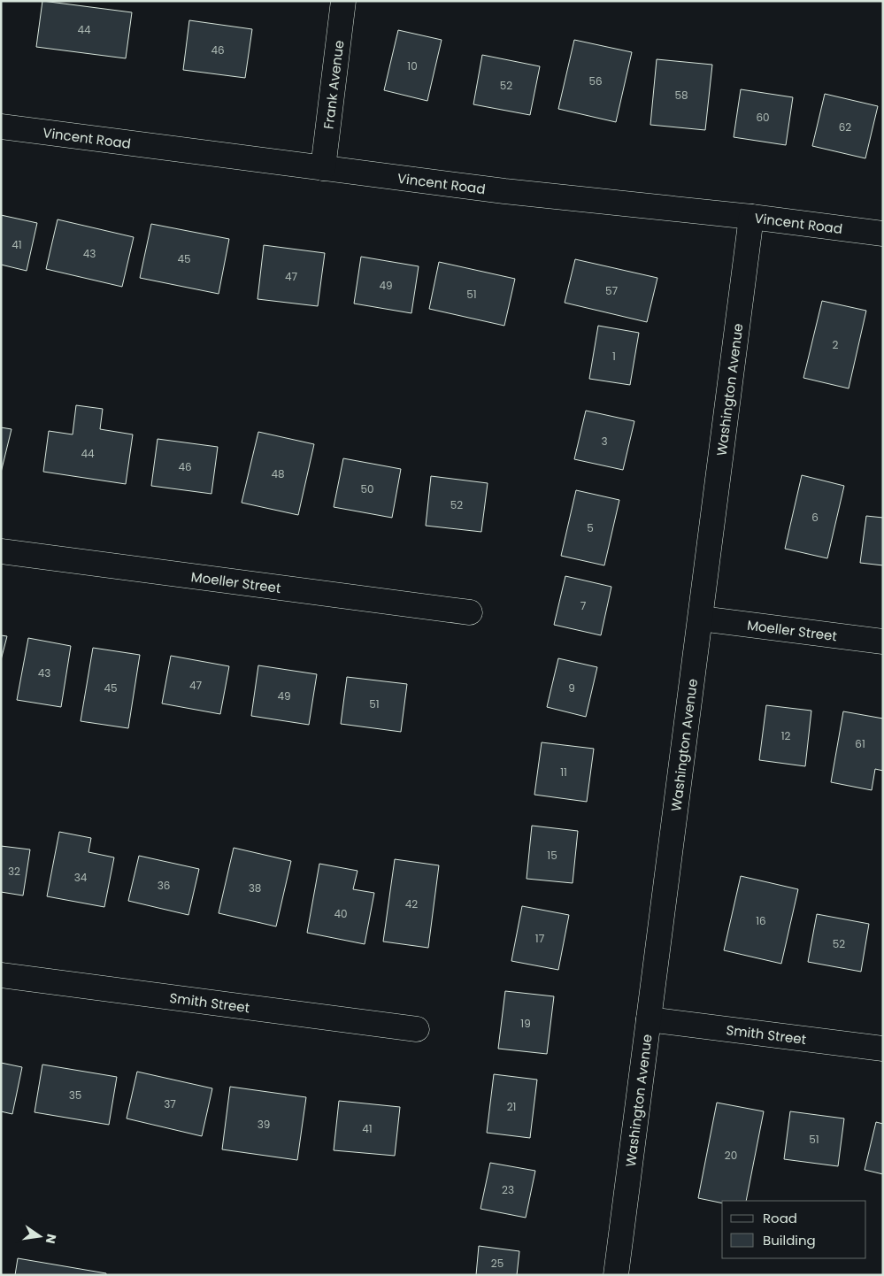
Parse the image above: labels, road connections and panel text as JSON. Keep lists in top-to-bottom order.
{
  "streets": {
    "street": [
      "Frank Avenue",
      "Vincent Road",
      "Washington Avenue",
      "Moeller Street",
      "Smith Street"
    ]
  },
  "crossings": [
    ["Frank Avenue", "Vincent Road"],
    ["Vincent Road", "Washington Avenue"],
    ["Washington Avenue", "Moeller Street"],
    ["Washington Avenue", "Smith Street"]
  ],
  "house_numbers": [
    "44",
    "46",
    "10",
    "56",
    "52",
    "58",
    "60",
    "62",
    "41",
    "43",
    "45",
    "47",
    "49",
    "57",
    "51",
    "2",
    "1",
    "3",
    "44",
    "46",
    "48",
    "50",
    "52",
    "6",
    "5",
    "7",
    "43",
    "47",
    "45",
    "9",
    "49",
    "51",
    "12",
    "61",
    "11",
    "15",
    "32",
    "34",
    "36",
    "38",
    "42",
    "40",
    "16",
    "17",
    "52",
    "19",
    "35",
    "37",
    "21",
    "39",
    "41",
    "51",
    "20",
    "23",
    "25"
  ],
  "legend": ["Road", "Building"],
  "north": "right"
}
